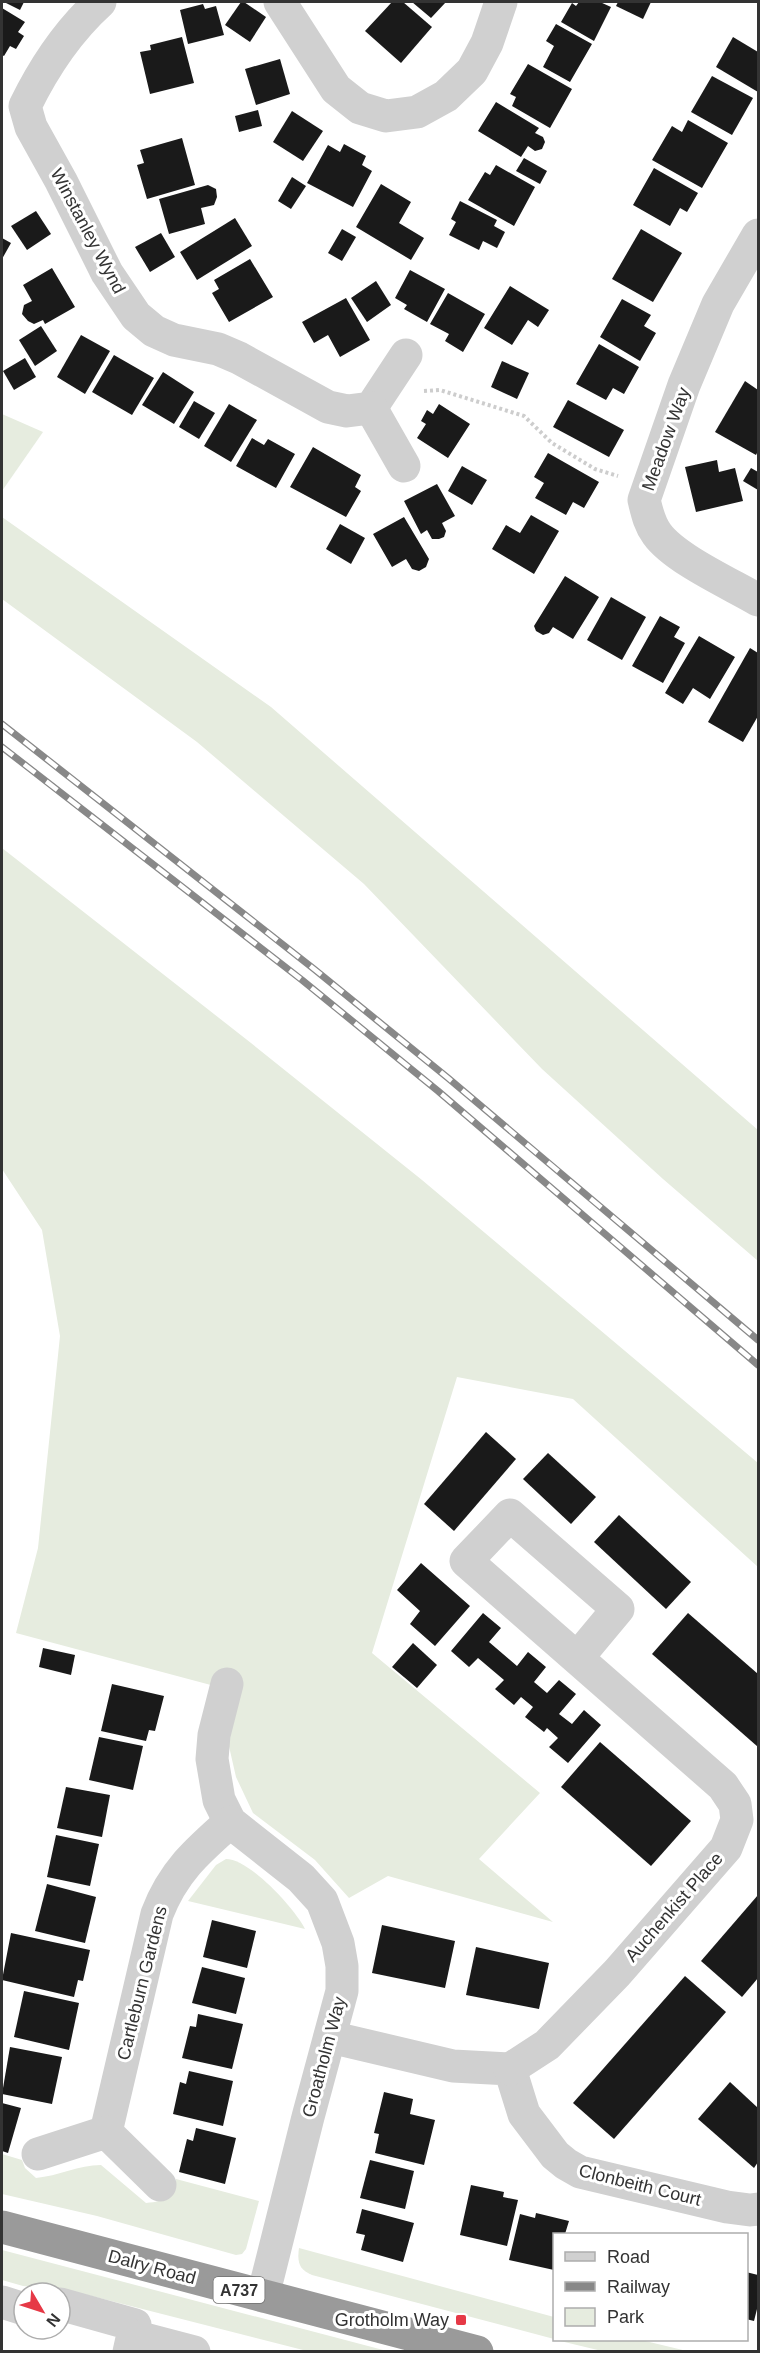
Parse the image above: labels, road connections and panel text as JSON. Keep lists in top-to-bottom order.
{
  "streets": {
    "highway": ["Dalry Road", "A737"],
    "street": [
      "Winstanley Wynd",
      "Meadow Way",
      "Auchenkist Place",
      "Cartleburn Gardens",
      "Groatholm Way",
      "Clonbeith Court"
    ]
  },
  "crossings": [
    ["Auchenkist Place", "Clonbeith Court"],
    ["Cartleburn Gardens", "Groatholm Way"],
    ["Groatholm Way", "Dalry Road"]
  ],
  "places": {
    "transit": ["Grotholm Way"]
  },
  "legend": ["Road", "Railway", "Park"],
  "north": "bottom right"
}
